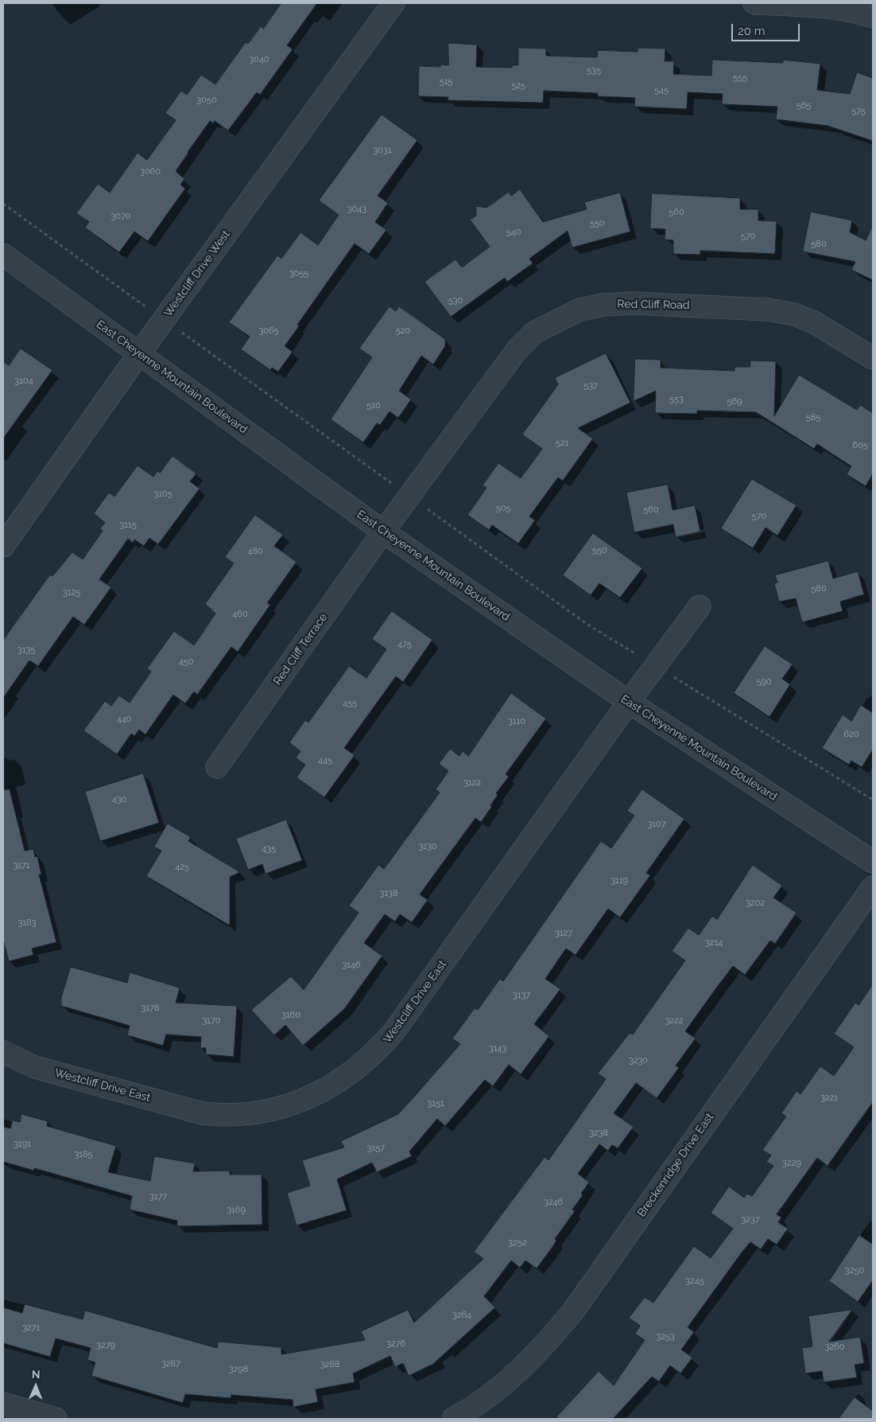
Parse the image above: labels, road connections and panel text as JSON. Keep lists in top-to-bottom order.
{
  "streets": {
    "street": [
      "Westcliff Drive West",
      "Red Cliff Road",
      "East Cheyenne Mountain Boulevard",
      "Red Cliff Terrace",
      "Westcliff Drive East",
      "Breckenridge Drive East"
    ]
  },
  "crossings": [
    ["Westcliff Drive West", "East Cheyenne Mountain Boulevard"],
    ["Red Cliff Road", "East Cheyenne Mountain Boulevard"],
    ["Red Cliff Road", "Red Cliff Terrace"],
    ["East Cheyenne Mountain Boulevard", "Red Cliff Terrace"],
    ["East Cheyenne Mountain Boulevard", "Westcliff Drive East"]
  ],
  "house_numbers": [
    "3040",
    "535",
    "555",
    "515",
    "525",
    "545",
    "3050",
    "565",
    "575",
    "3031",
    "3060",
    "3043",
    "560",
    "3070",
    "550",
    "540",
    "570",
    "580",
    "3055",
    "530",
    "3065",
    "520",
    "3104",
    "537",
    "553",
    "569",
    "510",
    "585",
    "521",
    "605",
    "3105",
    "505",
    "560",
    "570",
    "3115",
    "550",
    "480",
    "580",
    "3125",
    "460",
    "475",
    "3135",
    "450",
    "590",
    "455",
    "440",
    "3110",
    "620",
    "445",
    "3122",
    "430",
    "3107",
    "3130",
    "435",
    "3171",
    "425",
    "3119",
    "3138",
    "3202",
    "3183",
    "3127",
    "3214",
    "3146",
    "3137",
    "3178",
    "3160",
    "3170",
    "3222",
    "3143",
    "3230",
    "3221",
    "3151",
    "3238",
    "3191",
    "3157",
    "3185",
    "3229",
    "3177",
    "3246",
    "3169",
    "3237",
    "3252",
    "3250",
    "3245",
    "3264",
    "3271",
    "3253",
    "3276",
    "3279",
    "3260",
    "3287",
    "3288",
    "3298"
  ],
  "scale_bar": "20 m",
  "north": "top"
}
